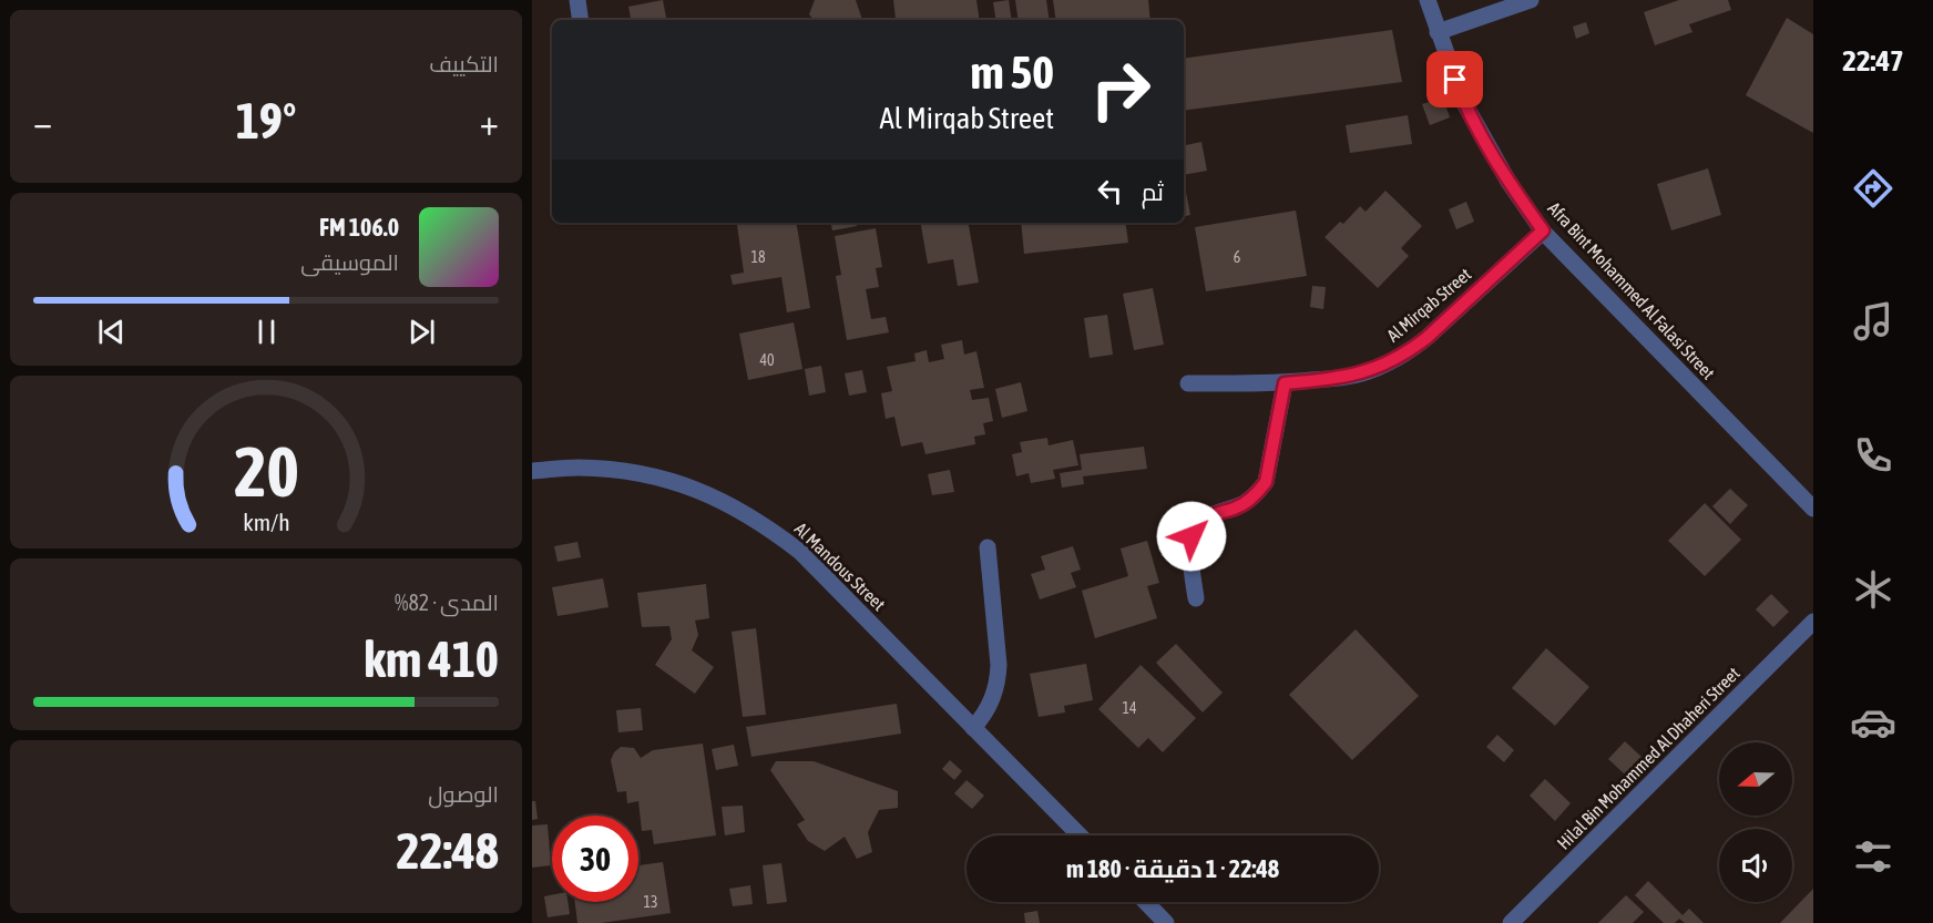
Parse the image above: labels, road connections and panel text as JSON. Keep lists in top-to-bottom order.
{
  "streets": {
    "street": [
      "Afra Bint Mohammed Al Falasi Street",
      "Al Mirqab Street",
      "Al Mandous Street",
      "Hilal Bin Mohammed Al Dhaheri Street"
    ]
  },
  "crossings": [
    ["Afra Bint Mohammed Al Falasi Street", "Al Mirqab Street"]
  ],
  "house_numbers": [
    "18",
    "6",
    "40",
    "14",
    "13"
  ],
  "north": "left",
  "page": {
    "tabs": "22:47",
    "tile": [
      "التكييف",
      ["المدى · 82%", "410 km"],
      ["الوصول", "22:48"]
    ],
    "turn": ["50 m", "Al Mirqab Street"],
    "heat": ["−", "19°", "+"],
    "then": "ثم",
    "song": ["106.0 FM", "الموسيقى"],
    "limit": "30",
    "trip": "22:48 · 1 دقيقة · 180 m",
    "gauge": ["20", "km/h"]
  }
}
